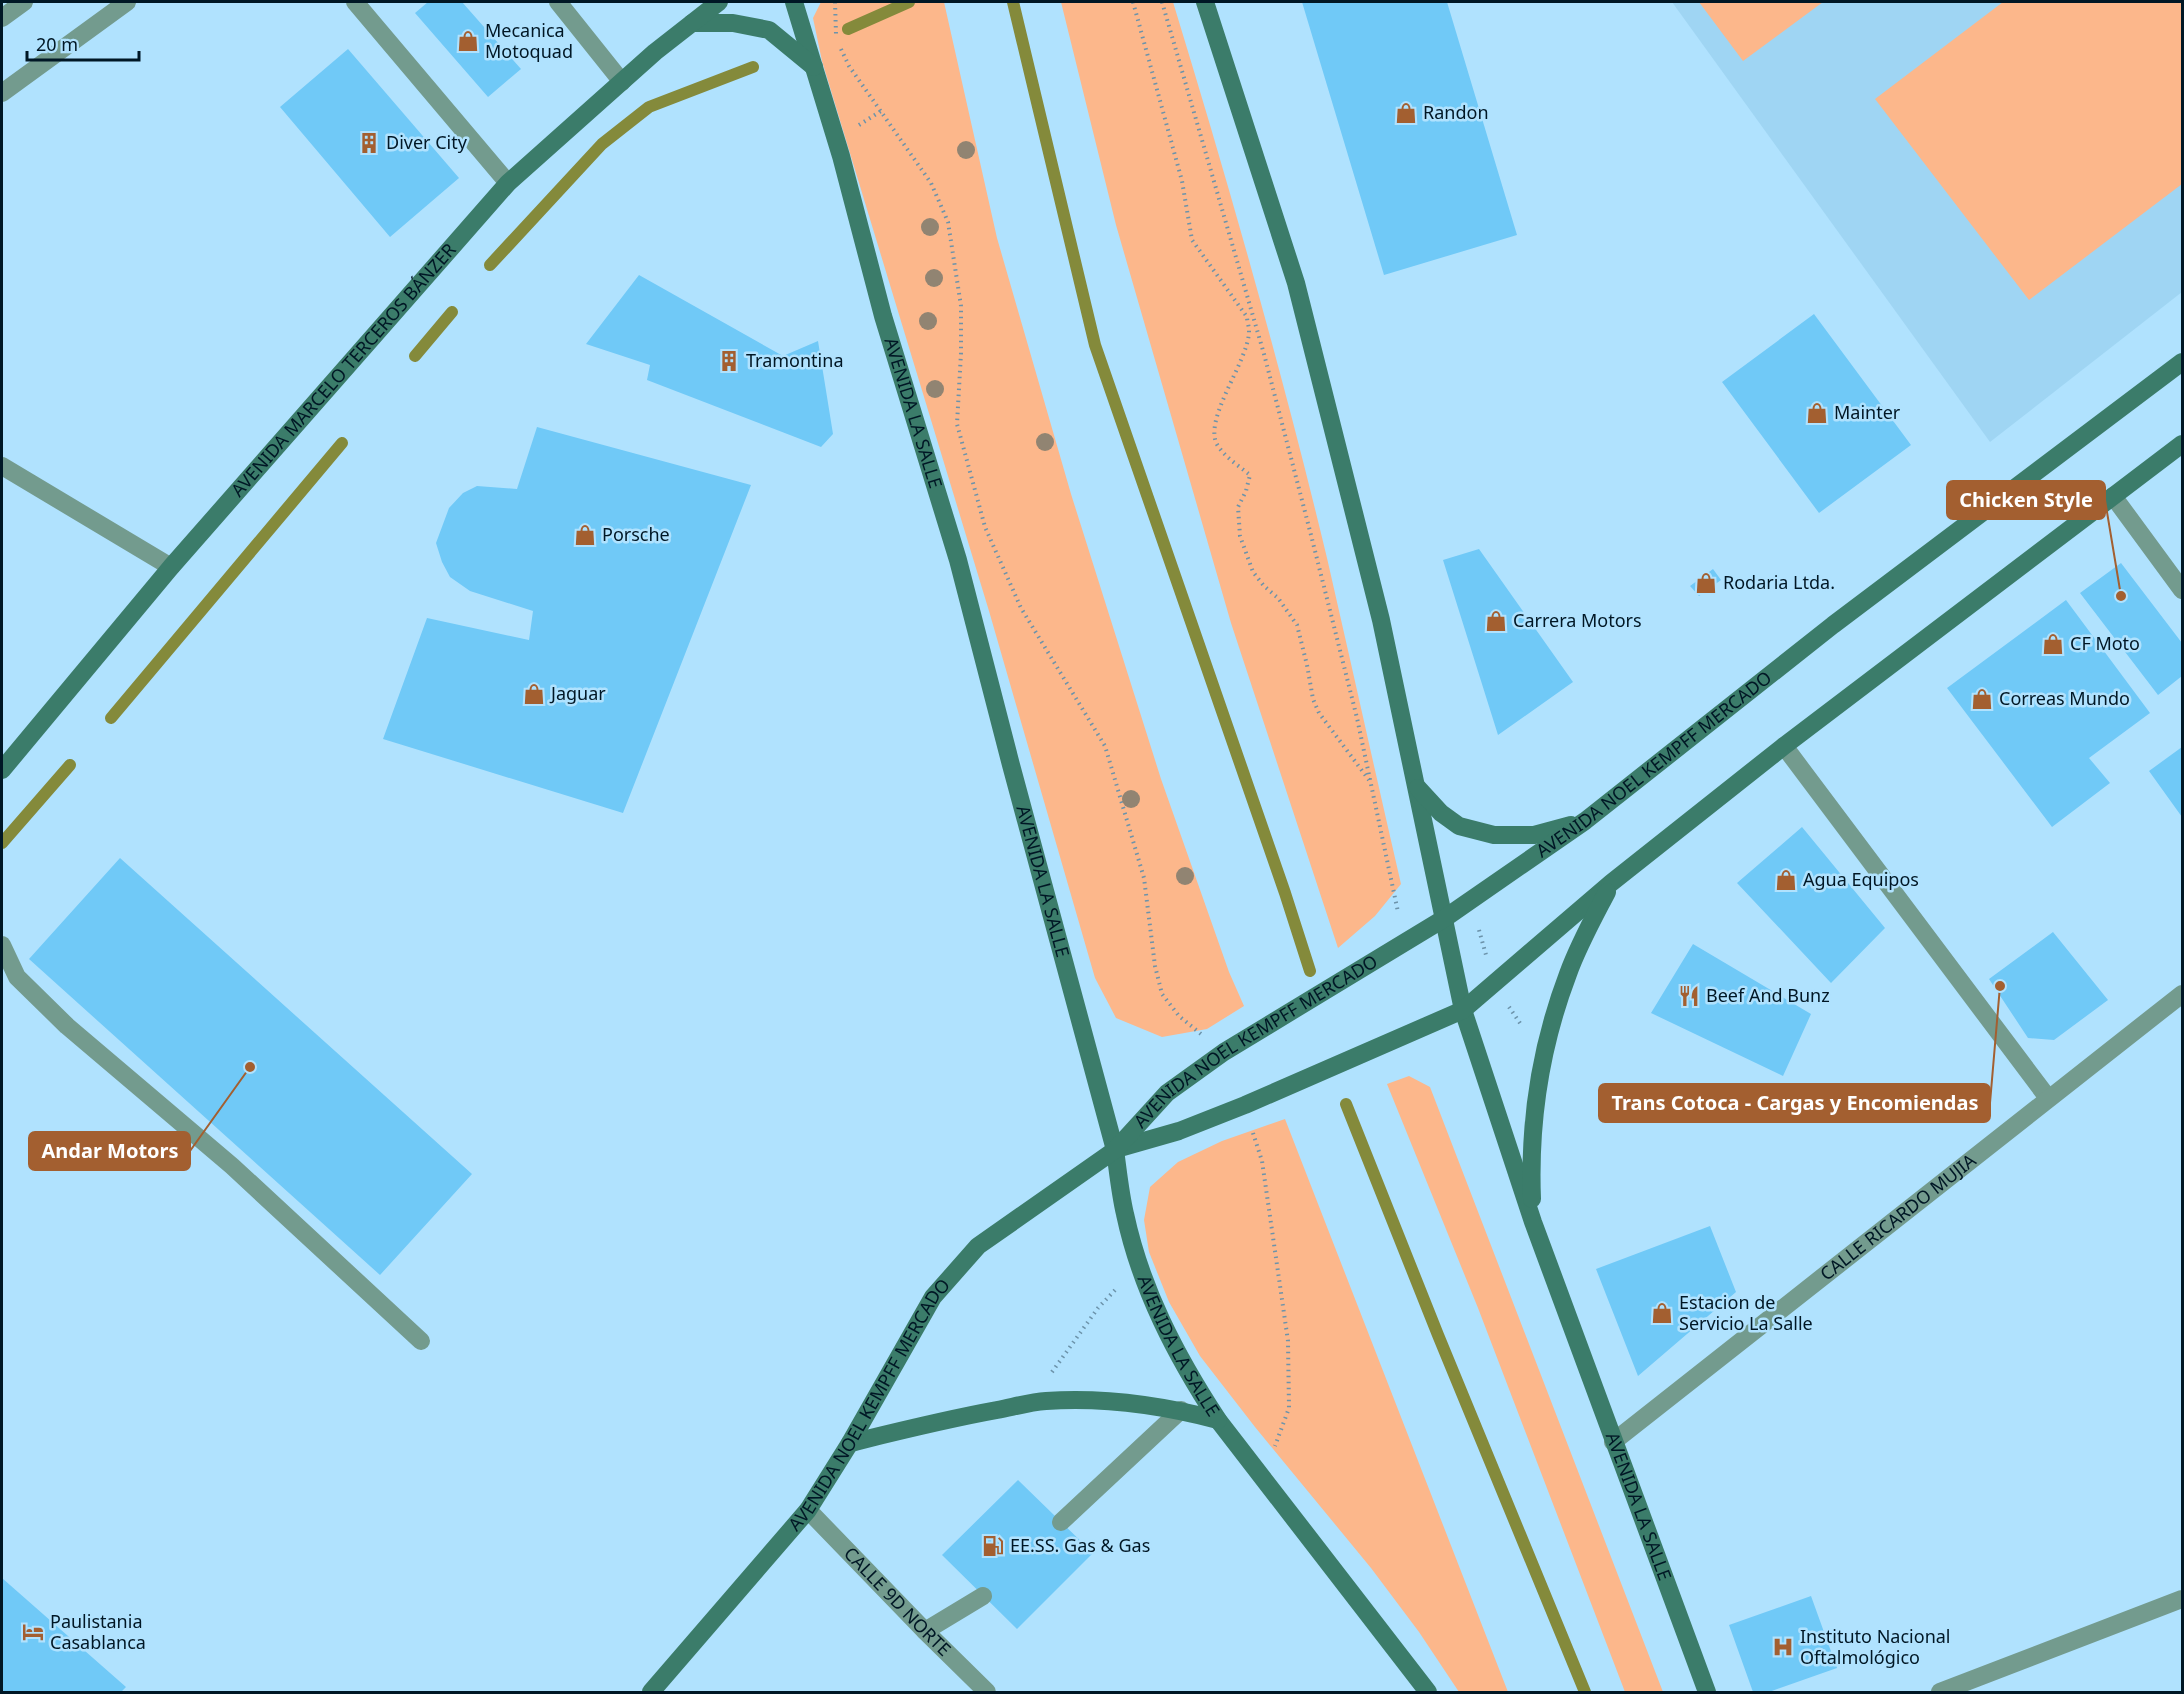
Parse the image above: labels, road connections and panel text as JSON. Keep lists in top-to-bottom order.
{
  "streets": {
    "main road": ["AVENIDA MARCELO TERCEROS BÁNZER", "AVENIDA LA SALLE", "AVENIDA NOEL KEMPFF MERCADO"],
    "street": ["CALLE RICARDO MUJIA", "CALLE 9D NORTE"]
  },
  "crossings": [
    ["AVENIDA LA SALLE", "AVENIDA NOEL KEMPFF MERCADO"],
    ["AVENIDA LA SALLE", "CALLE RICARDO MUJIA"],
    ["AVENIDA NOEL KEMPFF MERCADO", "CALLE 9D NORTE"]
  ],
  "places": {
    "shop": [
      "Mecanica Motoquad",
      "Randon",
      "Mainter",
      "Porsche",
      "Rodaria Ltda.",
      "Carrera Motors",
      "CF Moto",
      "Jaguar",
      "Correas Mundo",
      "Agua Equipos",
      "Estacion de Servicio La Salle"
    ],
    "building": ["Diver City", "Tramontina"],
    "other": ["Chicken Style", "Trans Cotoca - Cargas y Encomiendas", "Andar Motors"],
    "restaurant": ["Beef And Bunz"],
    "fuel station": ["EE.SS. Gas & Gas"],
    "hotel": ["Paulistania Casablanca"],
    "hospital": ["Instituto Nacional Oftalmológico"]
  },
  "scale_bar": "20 m"
}
